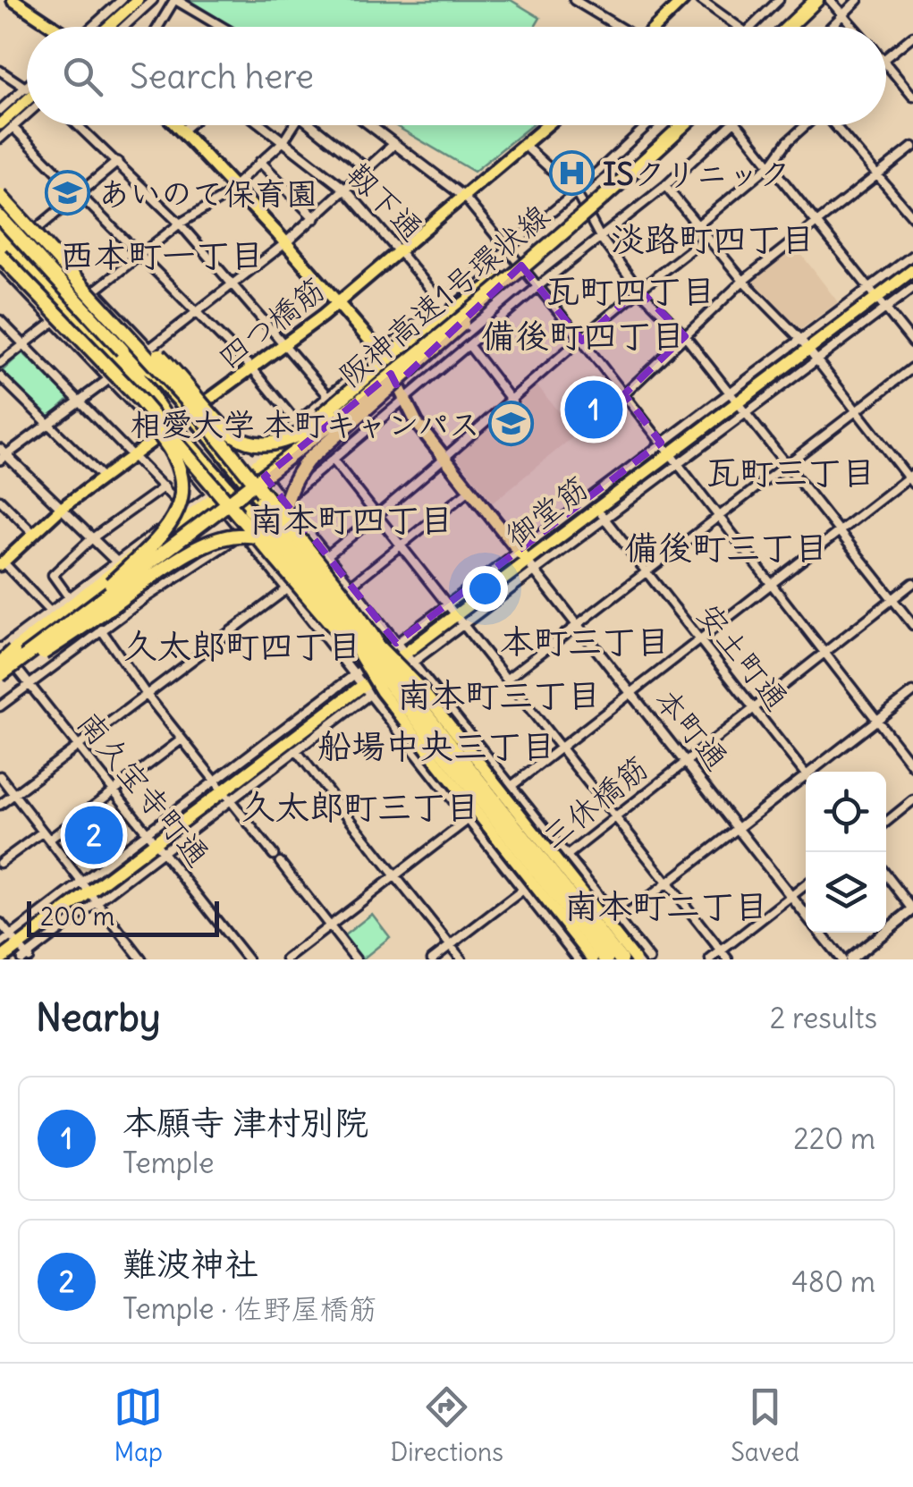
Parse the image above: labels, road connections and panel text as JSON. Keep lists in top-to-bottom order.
{
  "streets": {
    "highway": ["阪神高速1号環状線", "御堂筋", "本町通"],
    "main road": ["四つ橋筋"],
    "street": [
      "靱下通",
      "安土町通",
      "南久宝寺町通",
      "三休橋筋"
    ]
  },
  "crossings": [
    ["靱下通", "四つ橋筋"],
    ["四つ橋筋", "本町通"],
    ["御堂筋", "安土町通"],
    ["御堂筋", "本町通"],
    ["御堂筋", "南久宝寺町通"],
    ["安土町通", "三休橋筋"],
    ["本町通", "三休橋筋"]
  ],
  "districts": [
    "淡路町四丁目",
    "西本町一丁目",
    "瓦町四丁目",
    "備後町四丁目",
    "瓦町三丁目",
    "南本町四丁目",
    "備後町三丁目",
    "本町三丁目",
    "久太郎町四丁目",
    "南本町三丁目",
    "船場中央三丁目",
    "久太郎町三丁目",
    "南本町二丁目"
  ],
  "places": {
    "hospital": ["ISクリニック"],
    "school or university": ["あいのて保育園", "相愛大学 本町キャンパス"]
  },
  "scale_bar": "200 m",
  "page": {
    "search": "Search here",
    "pins": ["1", "2"],
    "scale": "200 m",
    "heading": ["Nearby", "2 results"],
    "list": [
      {
        "mark": "1",
        "name": "本願寺 津村別院",
        "note": "Temple",
        "value": "220 m"
      },
      {
        "mark": "2",
        "name": "難波神社",
        "note": "Temple · 佐野屋橋筋",
        "value": "480 m"
      }
    ],
    "nav": ["Map", "Directions", "Saved"]
  }
}
